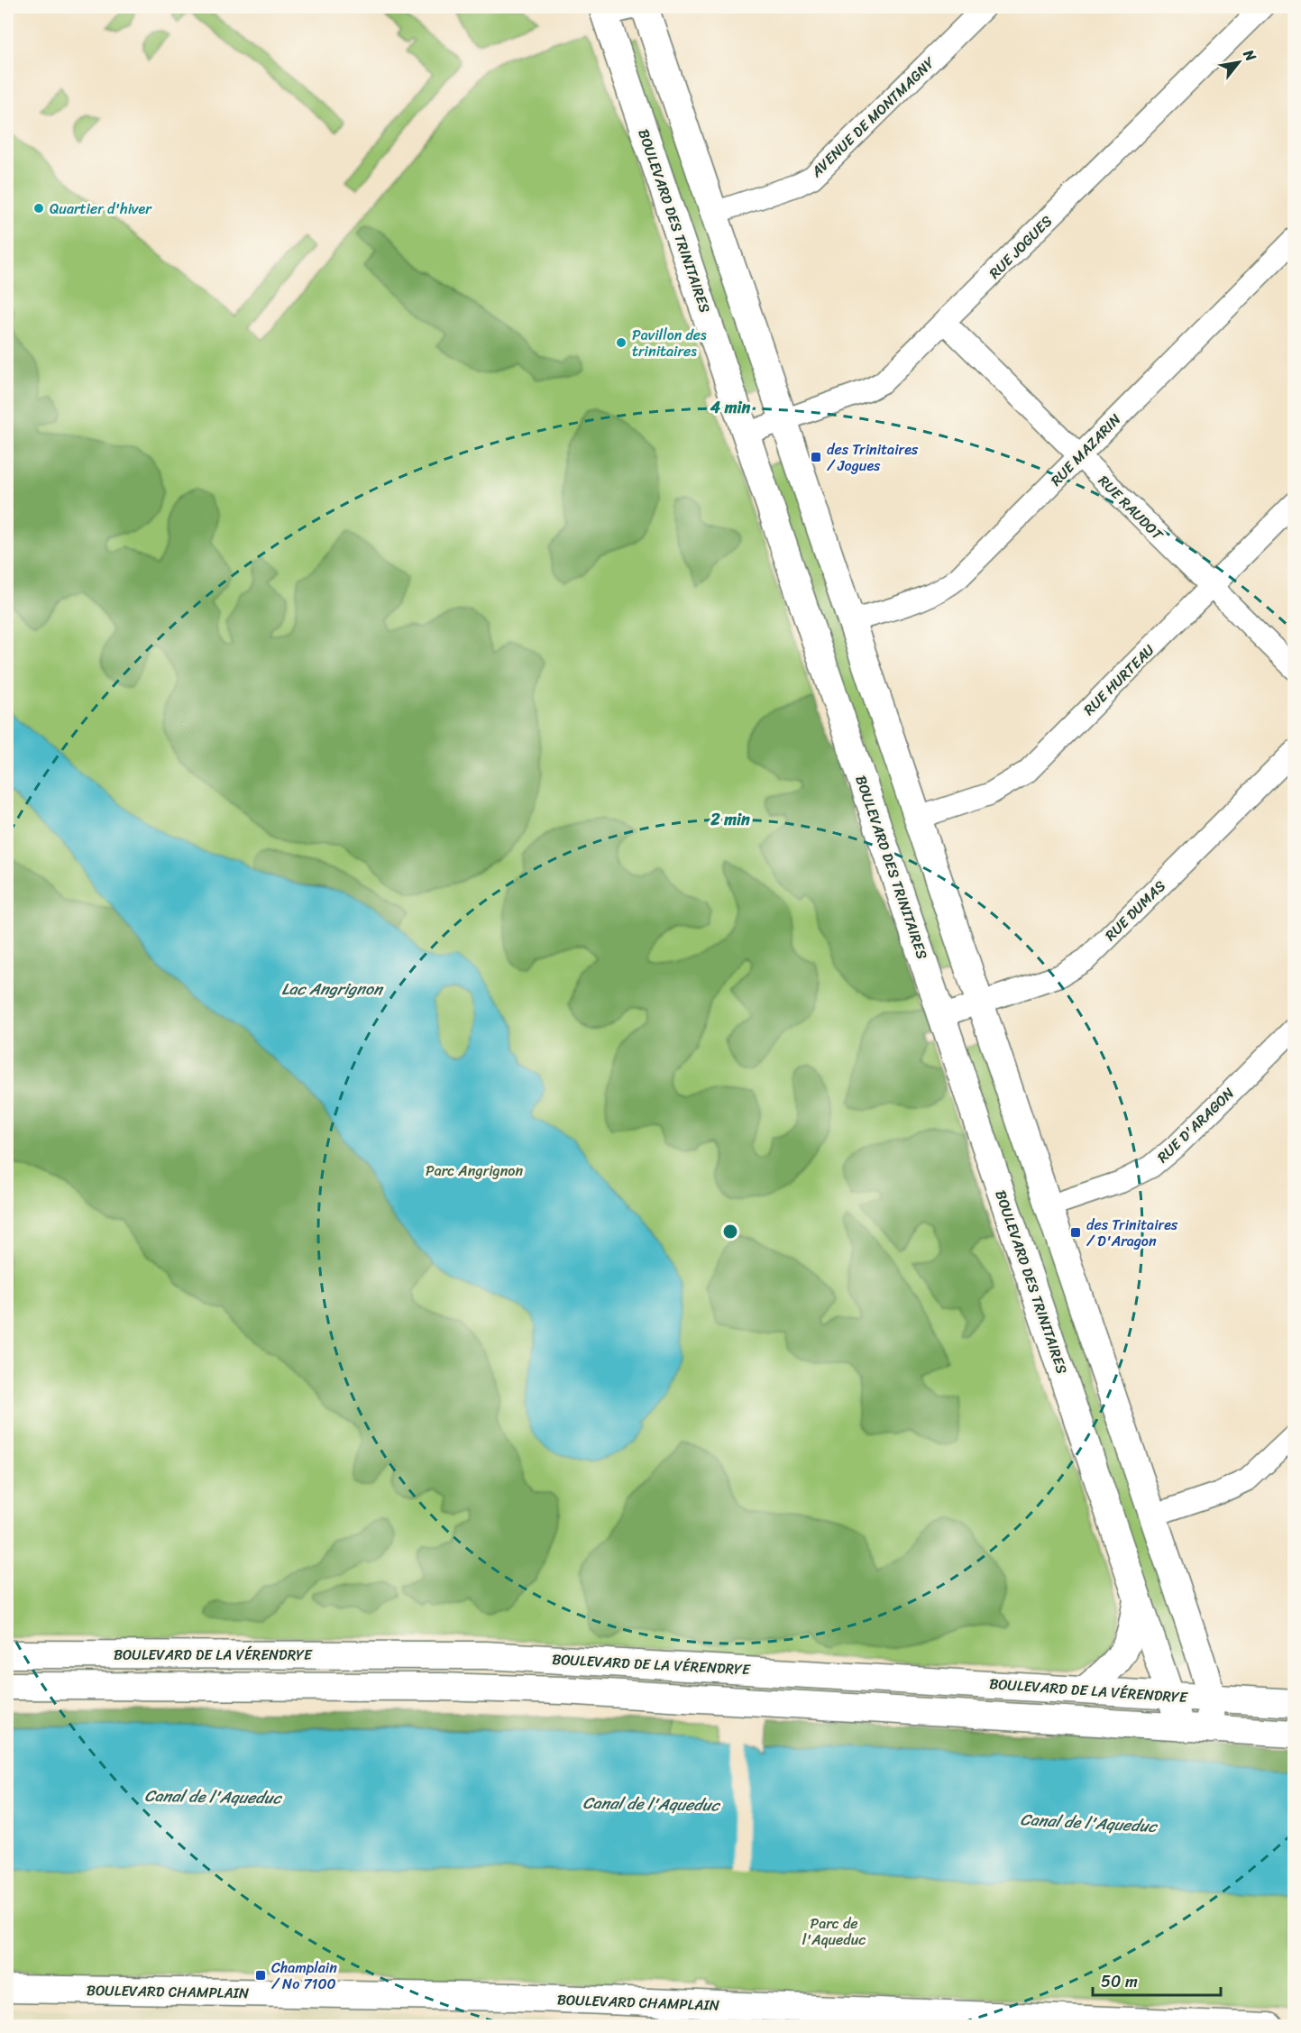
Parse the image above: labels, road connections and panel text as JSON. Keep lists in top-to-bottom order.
{
  "streets": {
    "main road": ["BOULEVARD DES TRINITAIRES", "BOULEVARD DE LA VÉRENDRYE", "BOULEVARD CHAMPLAIN"],
    "street": [
      "AVENUE DE MONTMAGNY",
      "RUE JOGUES",
      "RUE MAZARIN",
      "RUE RAUDOT",
      "RUE HURTEAU",
      "RUE DUMAS",
      "RUE D'ARAGON"
    ]
  },
  "crossings": [
    ["BOULEVARD DES TRINITAIRES", "RUE JOGUES"],
    ["BOULEVARD DES TRINITAIRES", "RUE DUMAS"],
    ["BOULEVARD DES TRINITAIRES", "BOULEVARD DE LA VÉRENDRYE"],
    ["RUE JOGUES", "RUE RAUDOT"],
    ["RUE MAZARIN", "RUE RAUDOT"],
    ["RUE RAUDOT", "RUE HURTEAU"]
  ],
  "water": ["Lac Angrignon", "Canal de l'Aqueduc"],
  "parks": ["Parc Angrignon", "Parc de l'Aqueduc"],
  "places": {
    "other": ["Quartier d'hiver", "Pavillon des trinitaires"],
    "transit": ["des Trinitaires / Jogues", "des Trinitaires / D'Aragon", "Champlain / No 7100"]
  },
  "scale_bar": "50 m",
  "north": "top right",
  "rings": ["4 min", "2 min"]
}
